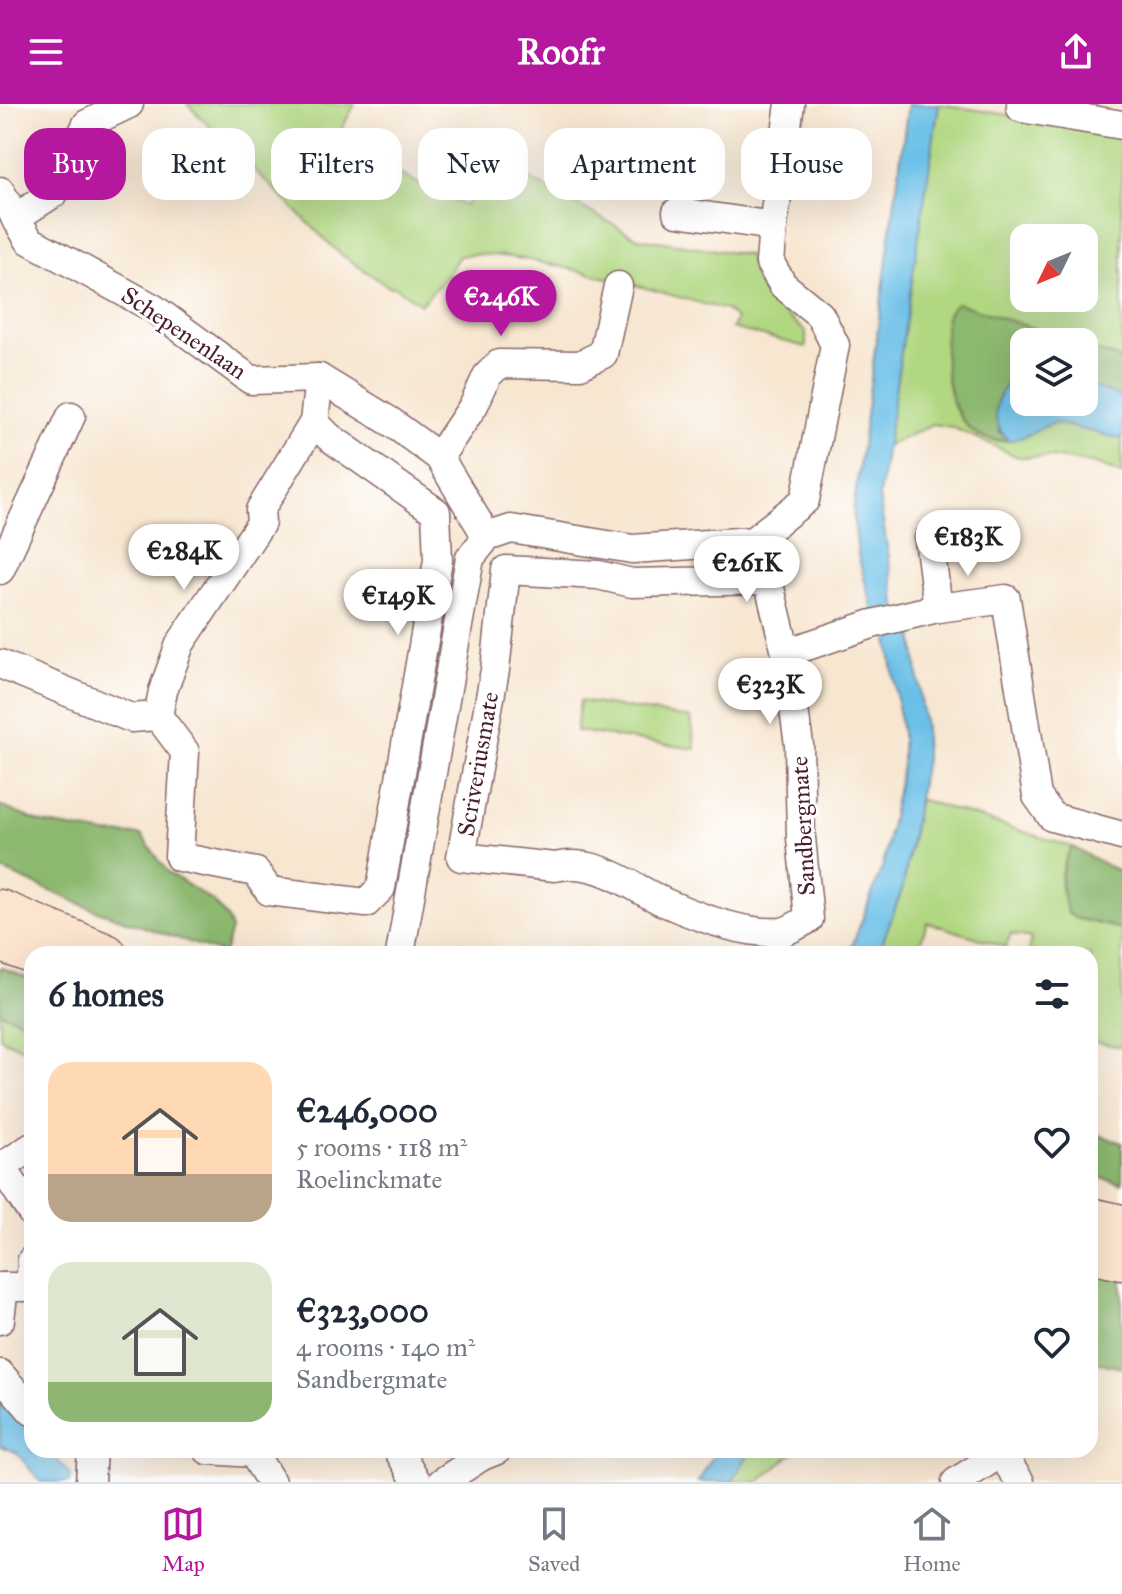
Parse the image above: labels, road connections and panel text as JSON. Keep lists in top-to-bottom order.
{
  "streets": {
    "street": ["Schepenenlaan", "Scriveriusmate", "Sandbergmate"]
  },
  "crossings": [
    ["Scriveriusmate", "Sandbergmate"]
  ],
  "north": "bottom left",
  "page": {
    "header": "Roofr",
    "chip": [
      "Buy",
      "Rent",
      "Filters",
      "New",
      "Apartment",
      "House"
    ],
    "price": [
      "€246K",
      "€183K",
      "€284K",
      "€261K",
      "€149K",
      "€323K"
    ],
    "heading": "6 homes",
    "list": [
      {
        "name": "€246,000",
        "note": "5 rooms · 118 m² · Roelinckmate"
      },
      {
        "name": "€323,000",
        "note": "4 rooms · 140 m² · Sandbergmate"
      }
    ],
    "tabs": ["Map", "Saved", "Home"]
  }
}
